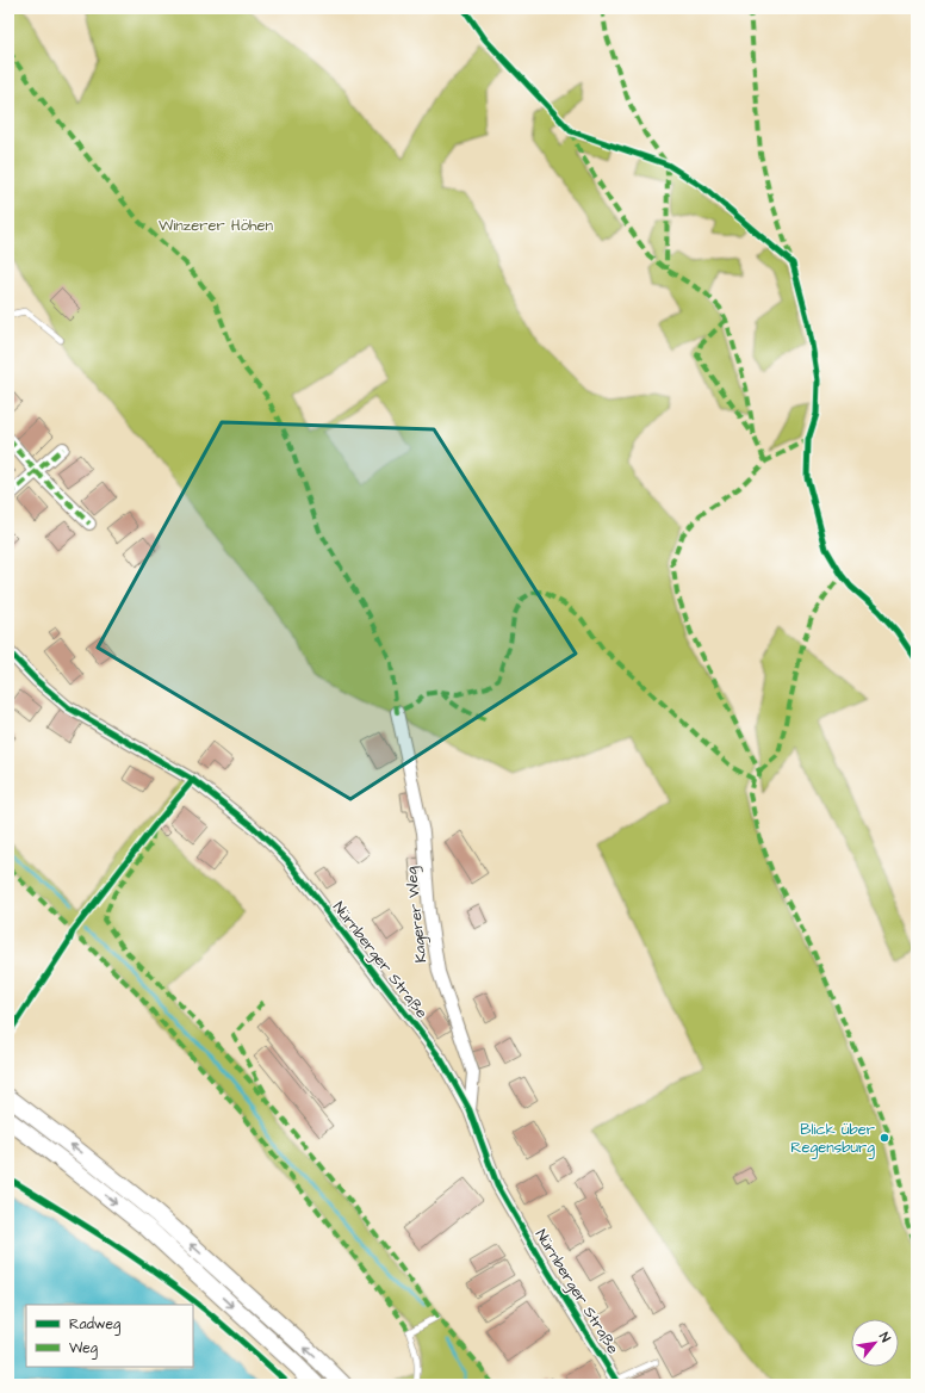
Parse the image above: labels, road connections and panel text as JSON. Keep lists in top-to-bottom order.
{
  "streets": {
    "street": ["Kagerer Weg", "Nürnberger Straße"]
  },
  "crossings": [
    ["Kagerer Weg", "Nürnberger Straße"]
  ],
  "parks": ["Winzerer Höhen"],
  "places": ["Blick über Regensburg"],
  "legend": ["Radweg", "Weg"],
  "north": "top right"
}
